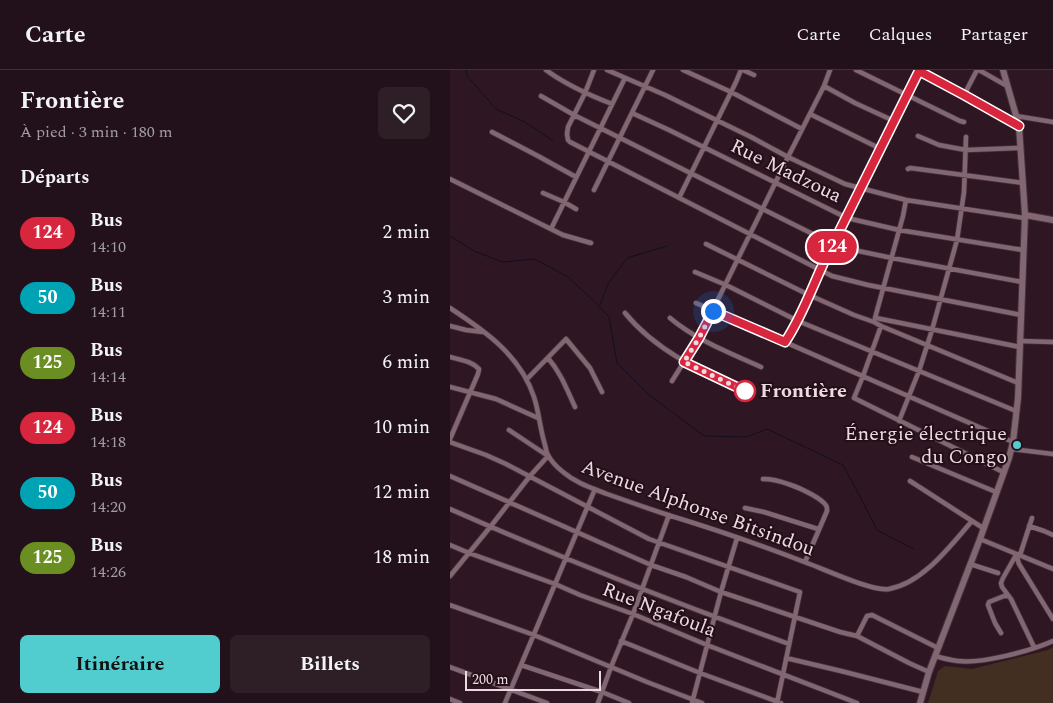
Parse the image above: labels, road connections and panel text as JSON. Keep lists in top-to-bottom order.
{
  "streets": {
    "street": ["Rue Madzoua", "Avenue Alphonse Bitsindou", "Rue Ngafoula"]
  },
  "places": ["Frontière", "Énergie électrique du Congo"],
  "lines": ["bus line 124"],
  "scale_bar": "200 m",
  "page": {
    "header": "Carte",
    "nav": ["Carte", "Calques", "Partager"],
    "heading": [
      ["Frontière", "À pied · 3 min · 180 m"],
      "Départs"
    ],
    "on_map": "124",
    "list": [
      {
        "mark": "124",
        "name": "Bus",
        "note": "14:10",
        "value": "2 min"
      },
      {
        "mark": "50",
        "name": "Bus",
        "note": "14:11",
        "value": "3 min"
      },
      {
        "mark": "125",
        "name": "Bus",
        "note": "14:14",
        "value": "6 min"
      },
      {
        "mark": "124",
        "name": "Bus",
        "note": "14:18",
        "value": "10 min"
      },
      {
        "mark": "50",
        "name": "Bus",
        "note": "14:20",
        "value": "12 min"
      },
      {
        "mark": "125",
        "name": "Bus",
        "note": "14:26",
        "value": "18 min"
      }
    ],
    "buttons": ["Itinéraire", "Billets"],
    "scale": "200 m"
  }
}
